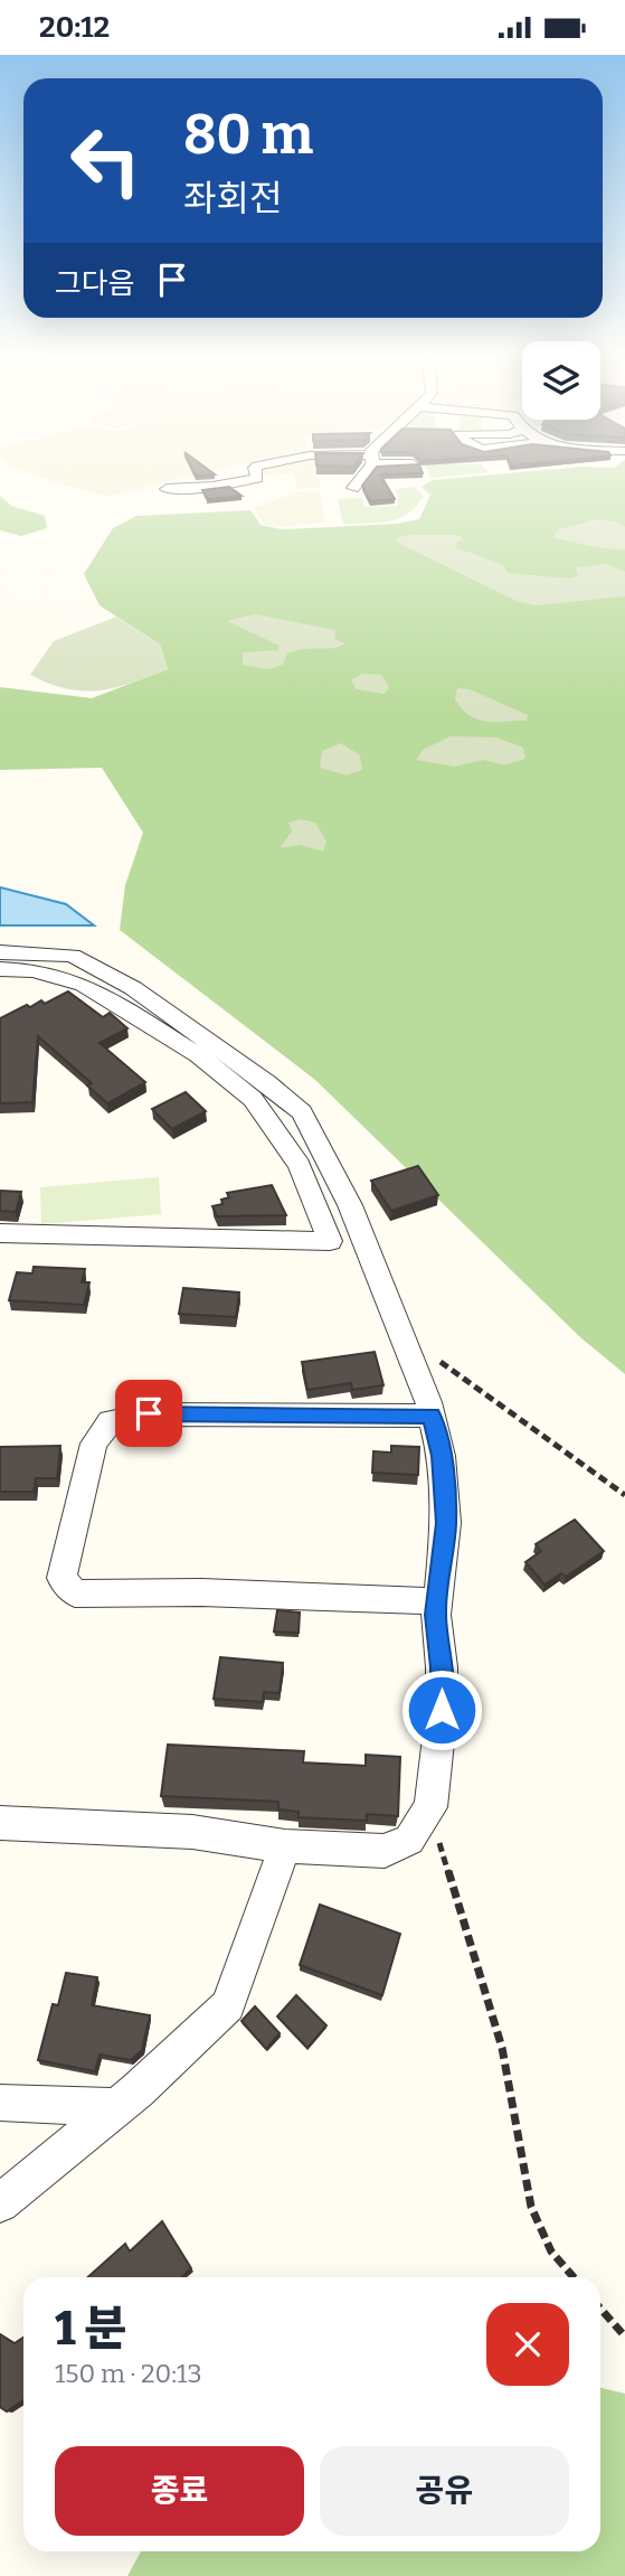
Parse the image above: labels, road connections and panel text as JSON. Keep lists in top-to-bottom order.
{
  "page": {
    "status": "20:12",
    "turn": ["80 m", "좌회전"],
    "then": "그다음",
    "heading": ["1 분", "150 m · 20:13"],
    "buttons": ["종료", "공유"]
  }
}
